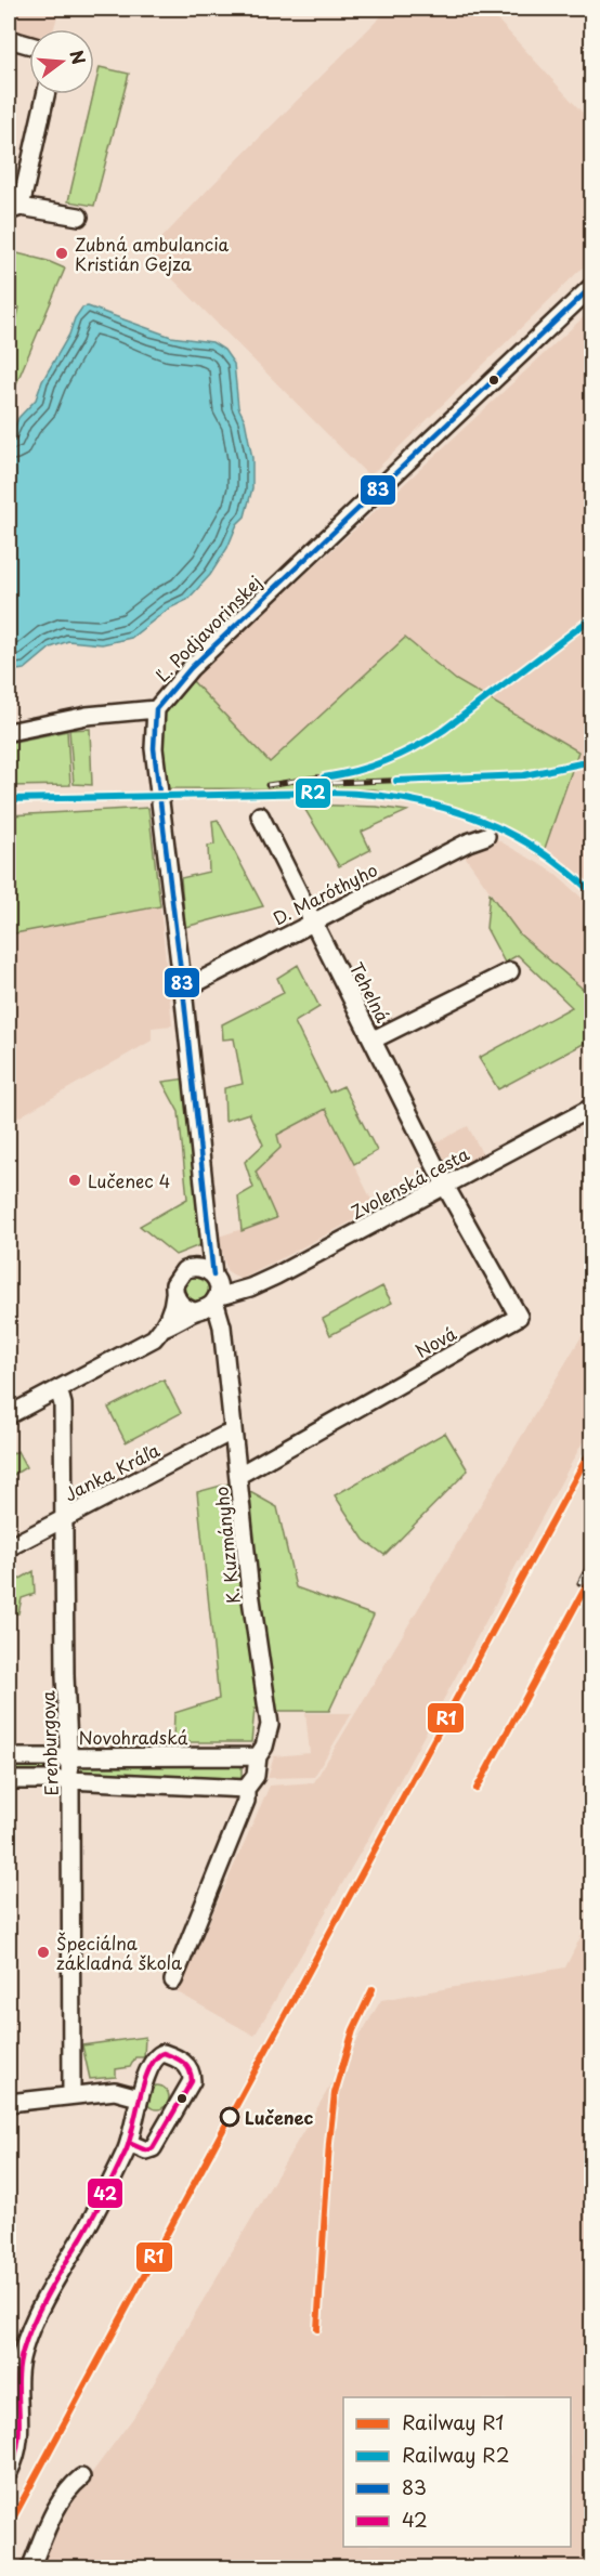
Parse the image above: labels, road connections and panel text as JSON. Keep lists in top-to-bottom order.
{
  "streets": {
    "street": [
      "Ľ. Podjavorinskej",
      "D. Maróthyho",
      "Tehelná",
      "Zvolenská cesta",
      "Nová",
      "Janka Kráľa",
      "K. Kuzmányho",
      "Novohradská",
      "Erenburgova"
    ]
  },
  "crossings": [
    ["Ľ. Podjavorinskej", "D. Maróthyho"],
    ["Ľ. Podjavorinskej", "Zvolenská cesta"],
    ["D. Maróthyho", "Tehelná"],
    ["Tehelná", "Zvolenská cesta"],
    ["Tehelná", "Nová"],
    ["Zvolenská cesta", "Nová"],
    ["Zvolenská cesta", "Erenburgova"],
    ["Nová", "K. Kuzmányho"],
    ["Janka Kráľa", "K. Kuzmányho"],
    ["Janka Kráľa", "Erenburgova"],
    ["K. Kuzmányho", "Novohradská"],
    ["Novohradská", "Erenburgova"]
  ],
  "places": [
    "Zubná ambulancia Kristián Gejza",
    "Lučenec 4",
    "Špeciálna základná škola",
    "Lučenec"
  ],
  "lines": [
    "transit line 83",
    "rail line R2",
    "rail line R1",
    "transit line 42"
  ],
  "legend": [
    "Railway R1",
    "Railway R2",
    "83",
    "42"
  ],
  "north": "right"
}
